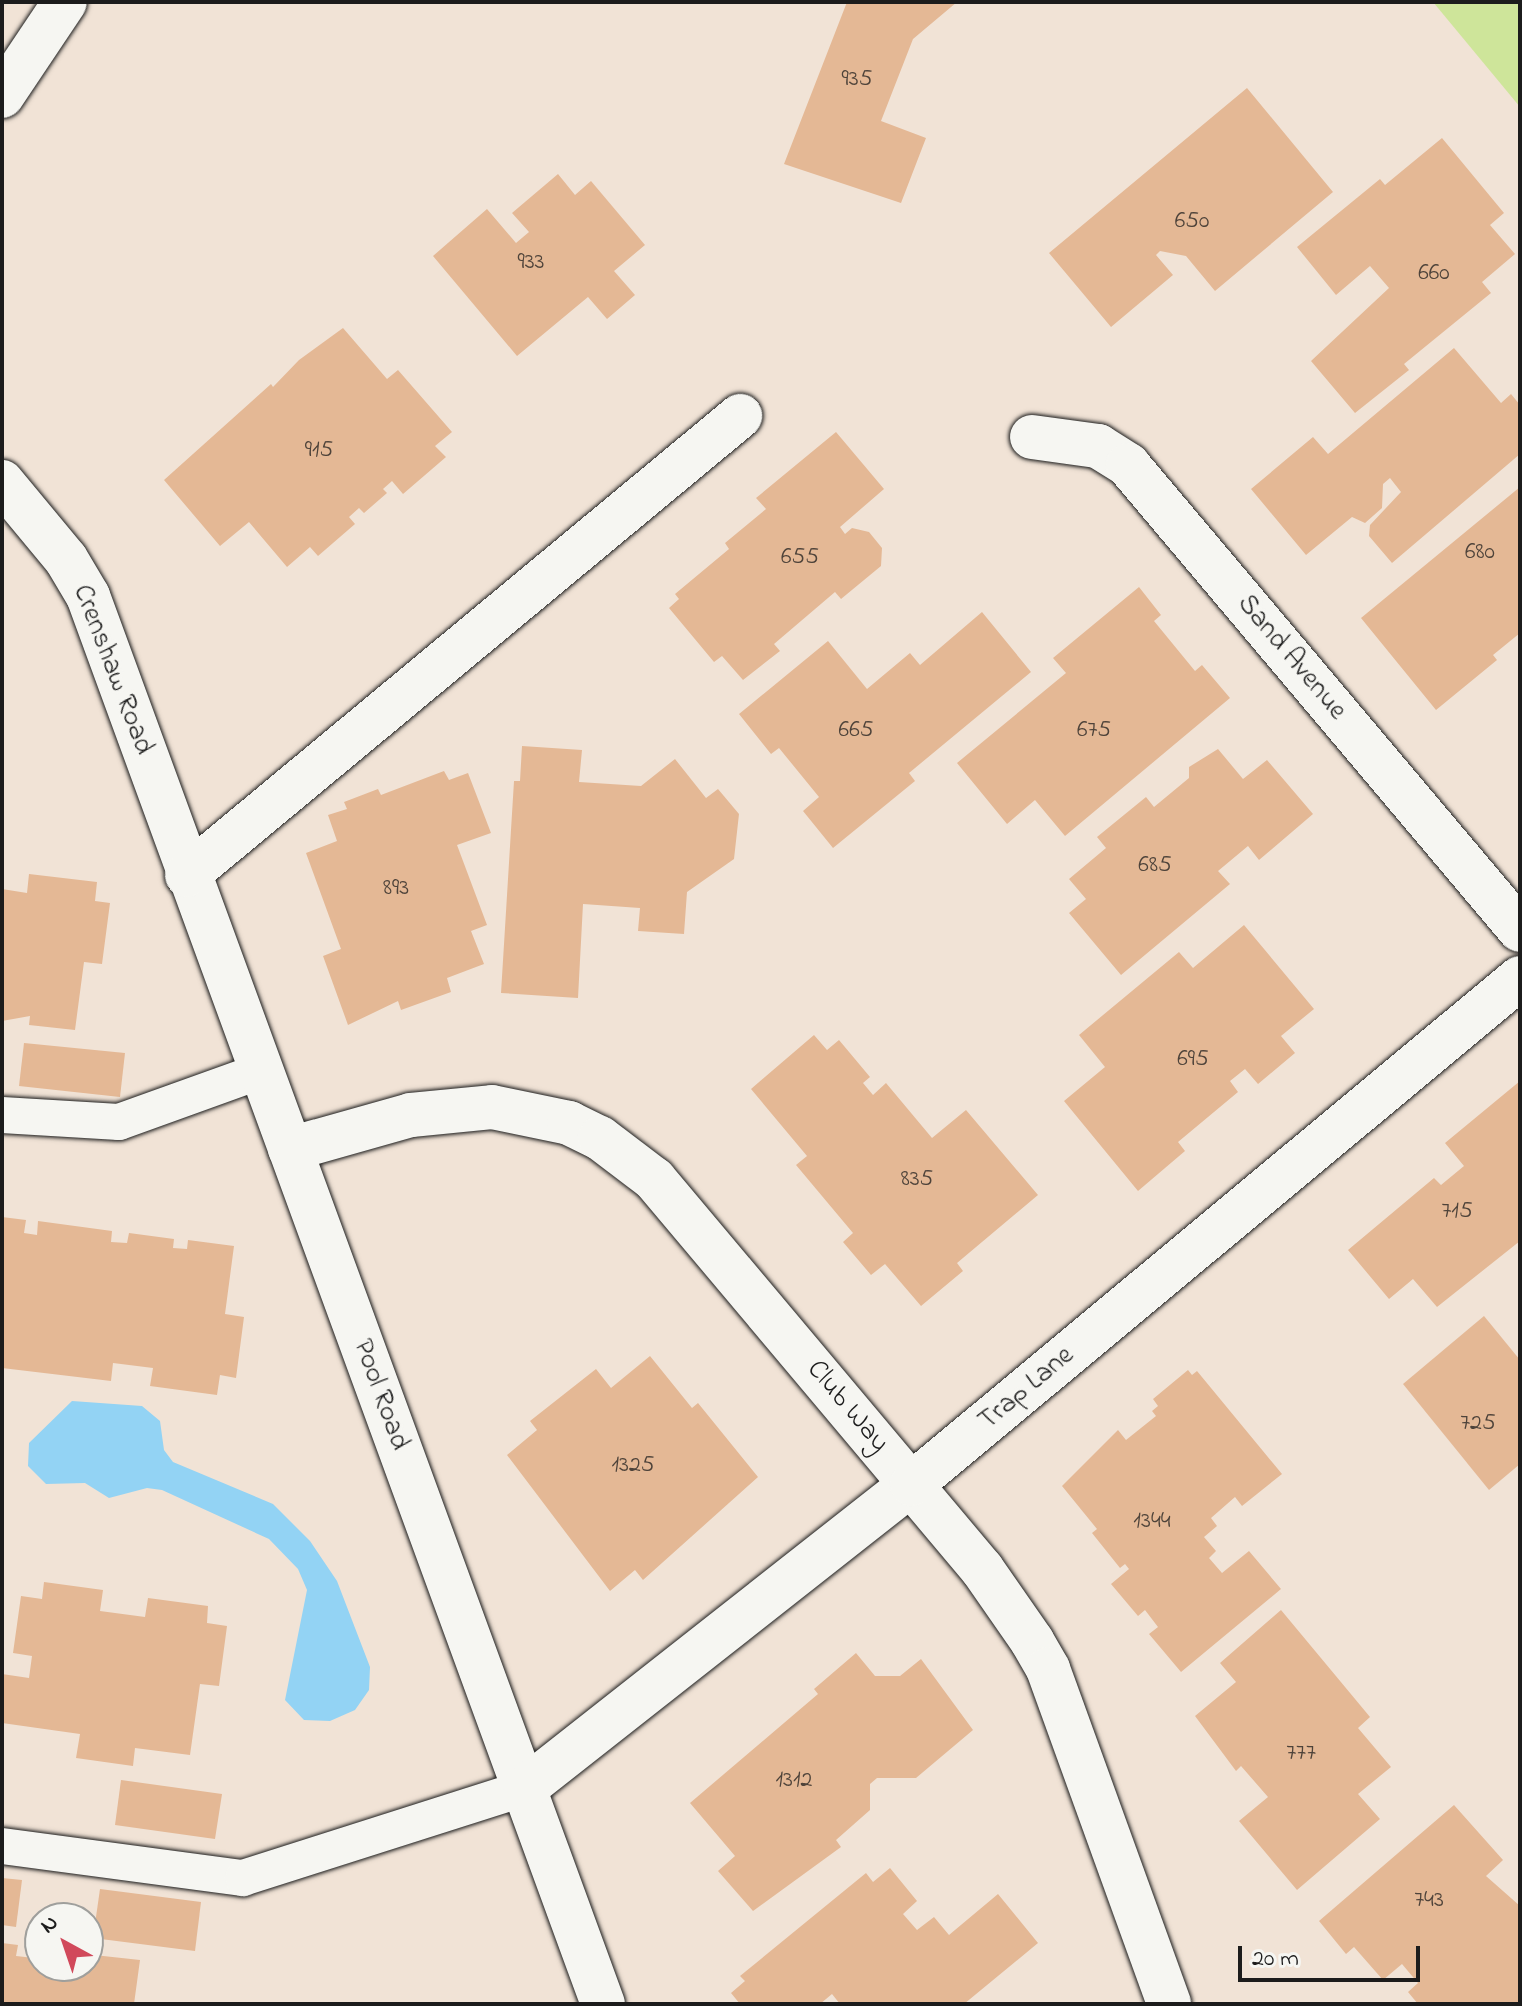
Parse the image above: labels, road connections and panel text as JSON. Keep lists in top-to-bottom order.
{
  "streets": {
    "street": [
      "Sand Avenue",
      "Crenshaw Road",
      "Trap Lane",
      "Pool Road",
      "Club Way"
    ]
  },
  "crossings": [
    ["Crenshaw Road", "Pool Road"],
    ["Trap Lane", "Pool Road"],
    ["Trap Lane", "Club Way"],
    ["Pool Road", "Club Way"]
  ],
  "house_numbers": [
    "935",
    "650",
    "933",
    "660",
    "915",
    "680",
    "655",
    "665",
    "675",
    "685",
    "893",
    "695",
    "835",
    "715",
    "725",
    "1325",
    "1344",
    "777",
    "1312",
    "743"
  ],
  "scale_bar": "20 m",
  "north": "top left"
}
